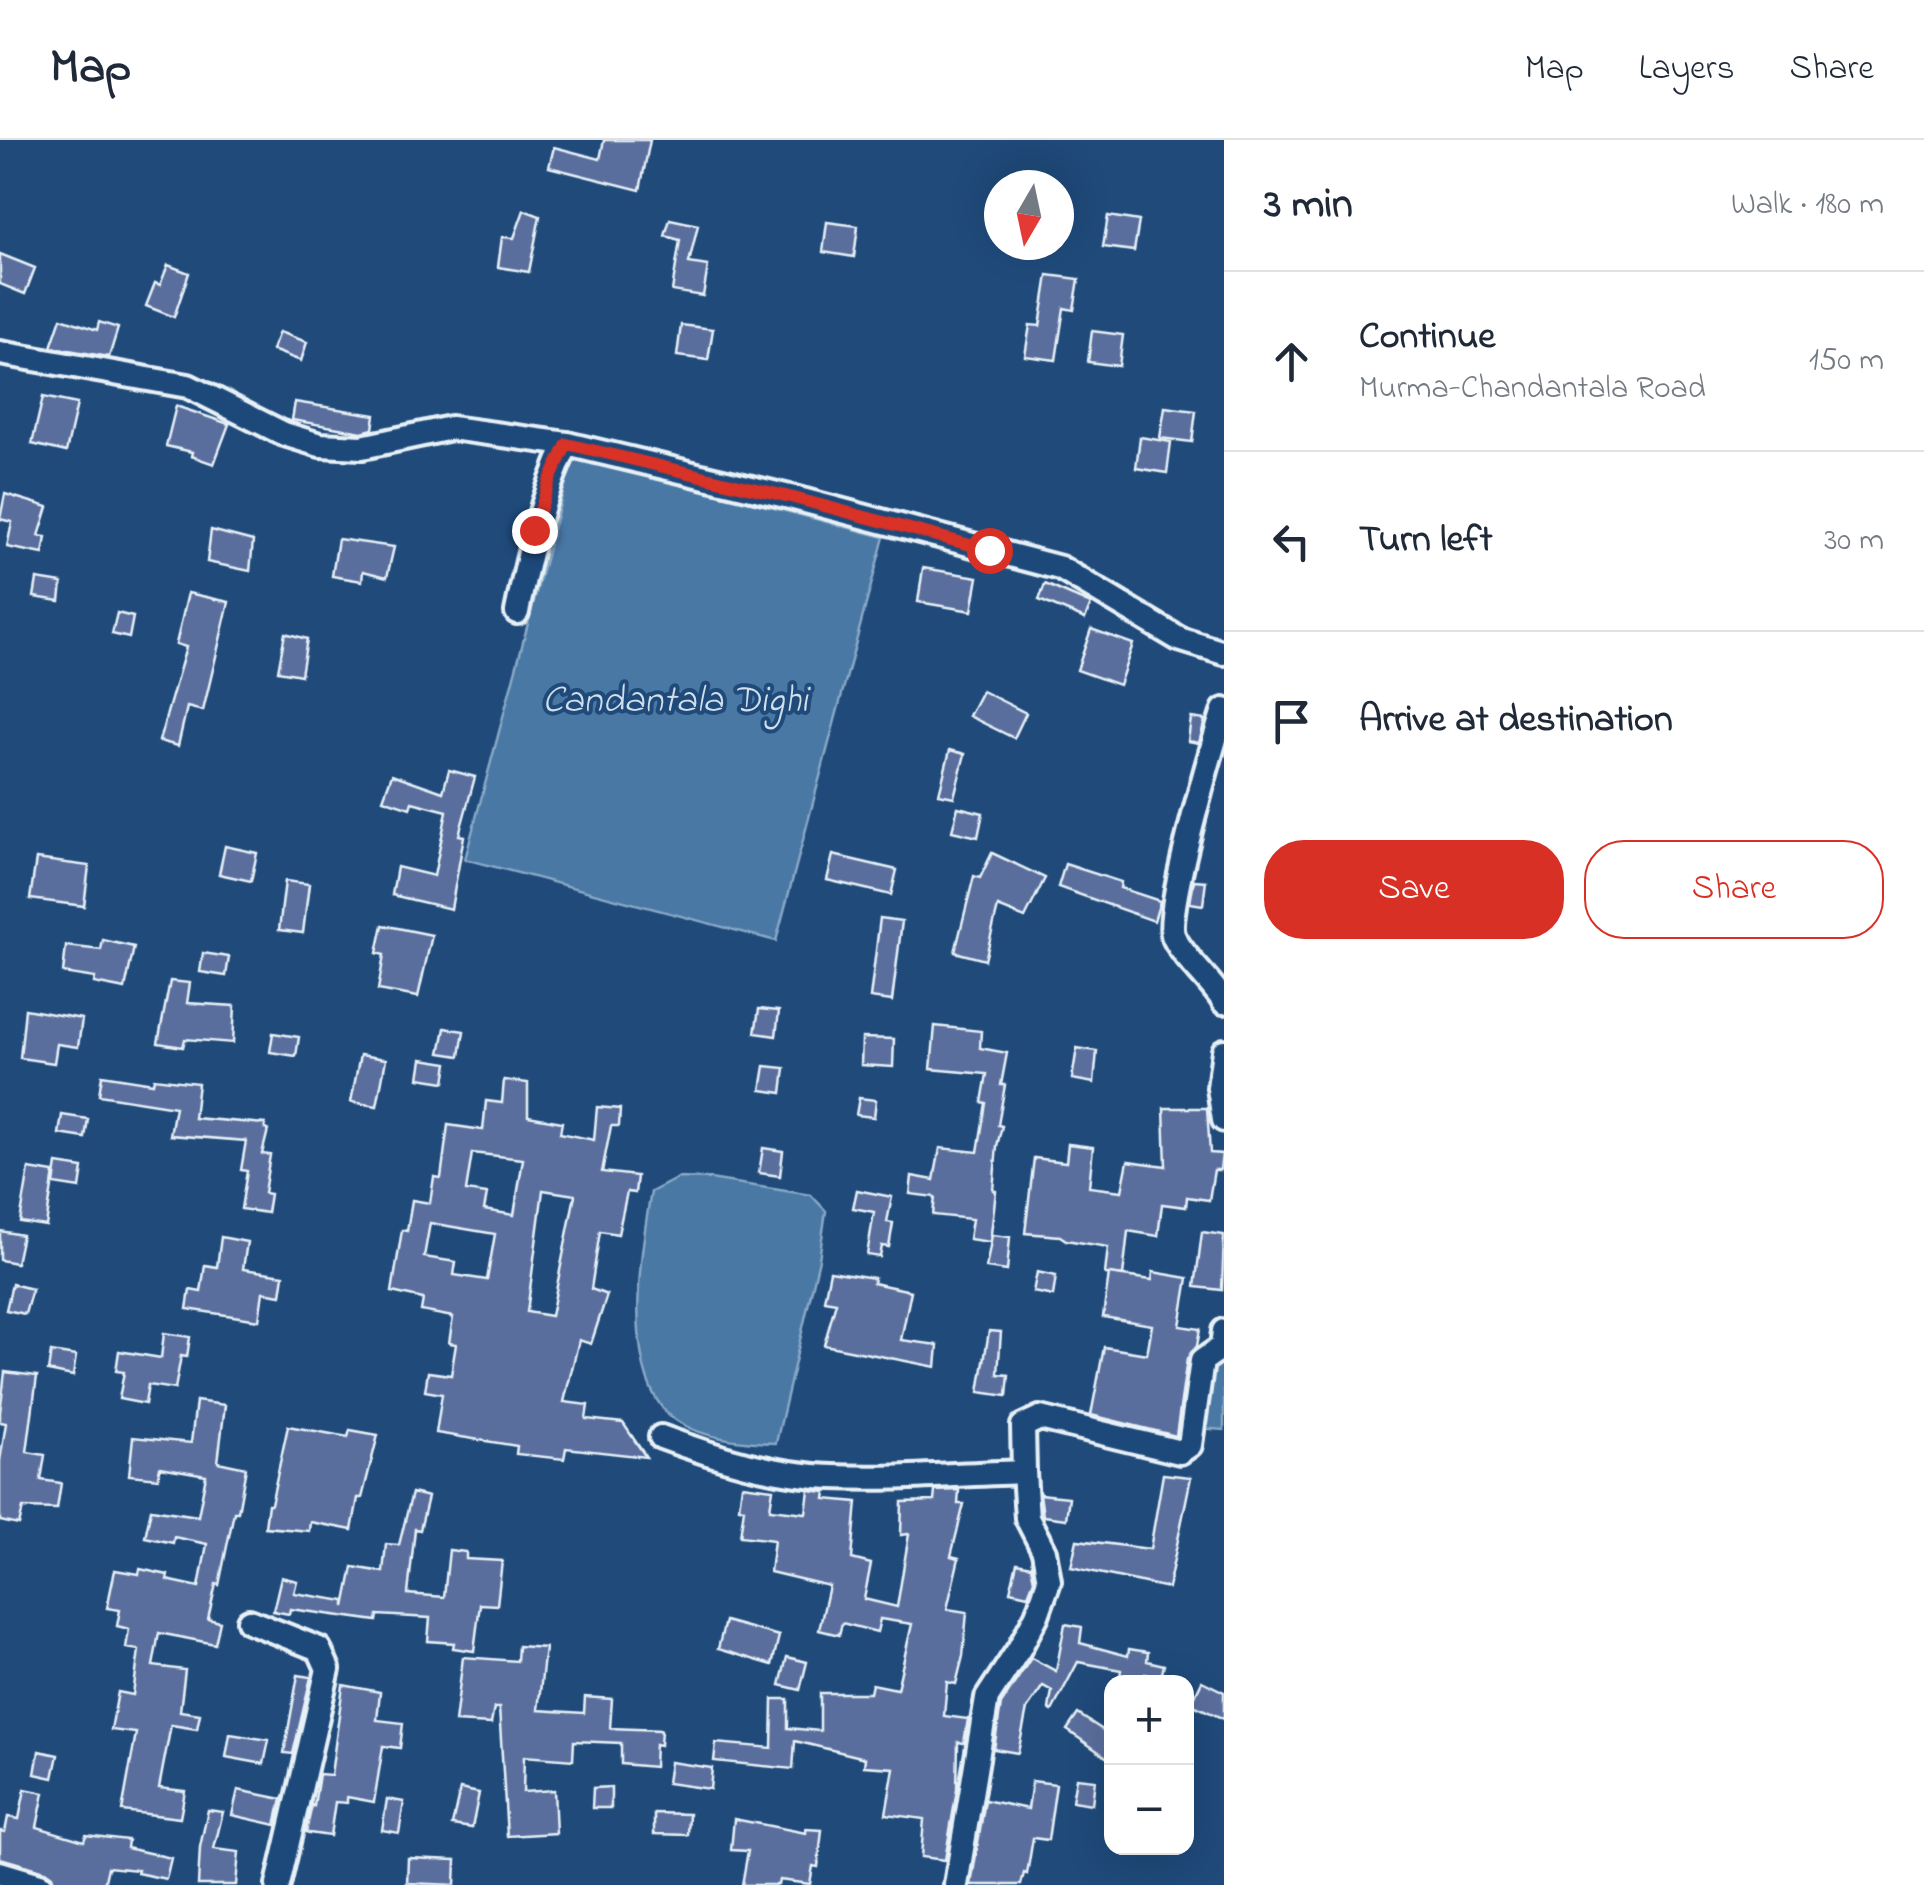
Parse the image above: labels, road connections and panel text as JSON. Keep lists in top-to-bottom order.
{
  "water": ["Candantala Dighi"],
  "north": "bottom",
  "page": {
    "header": "Map",
    "nav": ["Map", "Layers", "Share"],
    "heading": ["3 min", "Walk · 180 m"],
    "list": [
      ["Continue", "Murma-Chandantala Road", "150 m"],
      ["Turn left", "30 m"],
      "Arrive at destination"
    ],
    "buttons": ["Save", "Share"],
    "map_buttons": ["+", "−"]
  }
}
